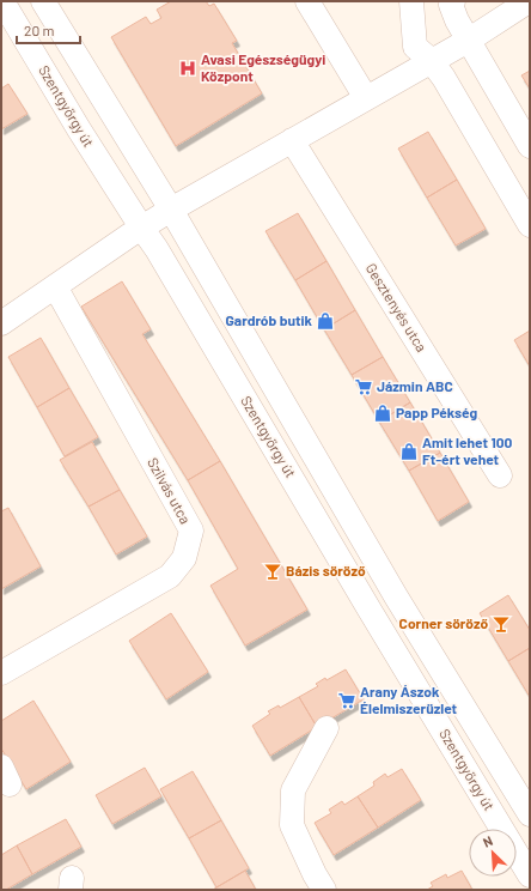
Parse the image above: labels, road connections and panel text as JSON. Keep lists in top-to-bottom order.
{
  "streets": {
    "street": ["Szentgyörgy út", "Gesztenyés utca", "Szilvás utca"]
  },
  "places": {
    "hospital": ["Avasi Egészségügyi Központ"],
    "shop": ["Gardrób butik", "Papp Pékség", "Amit lehet 100 Ft-ért vehet"],
    "supermarket": ["Jázmin ABC", "Arany Ászok Élelmiszerüzlet"],
    "bar": ["Bázis söröző", "Corner söröző"]
  },
  "scale_bar": "20 m",
  "north": "top left"
}
